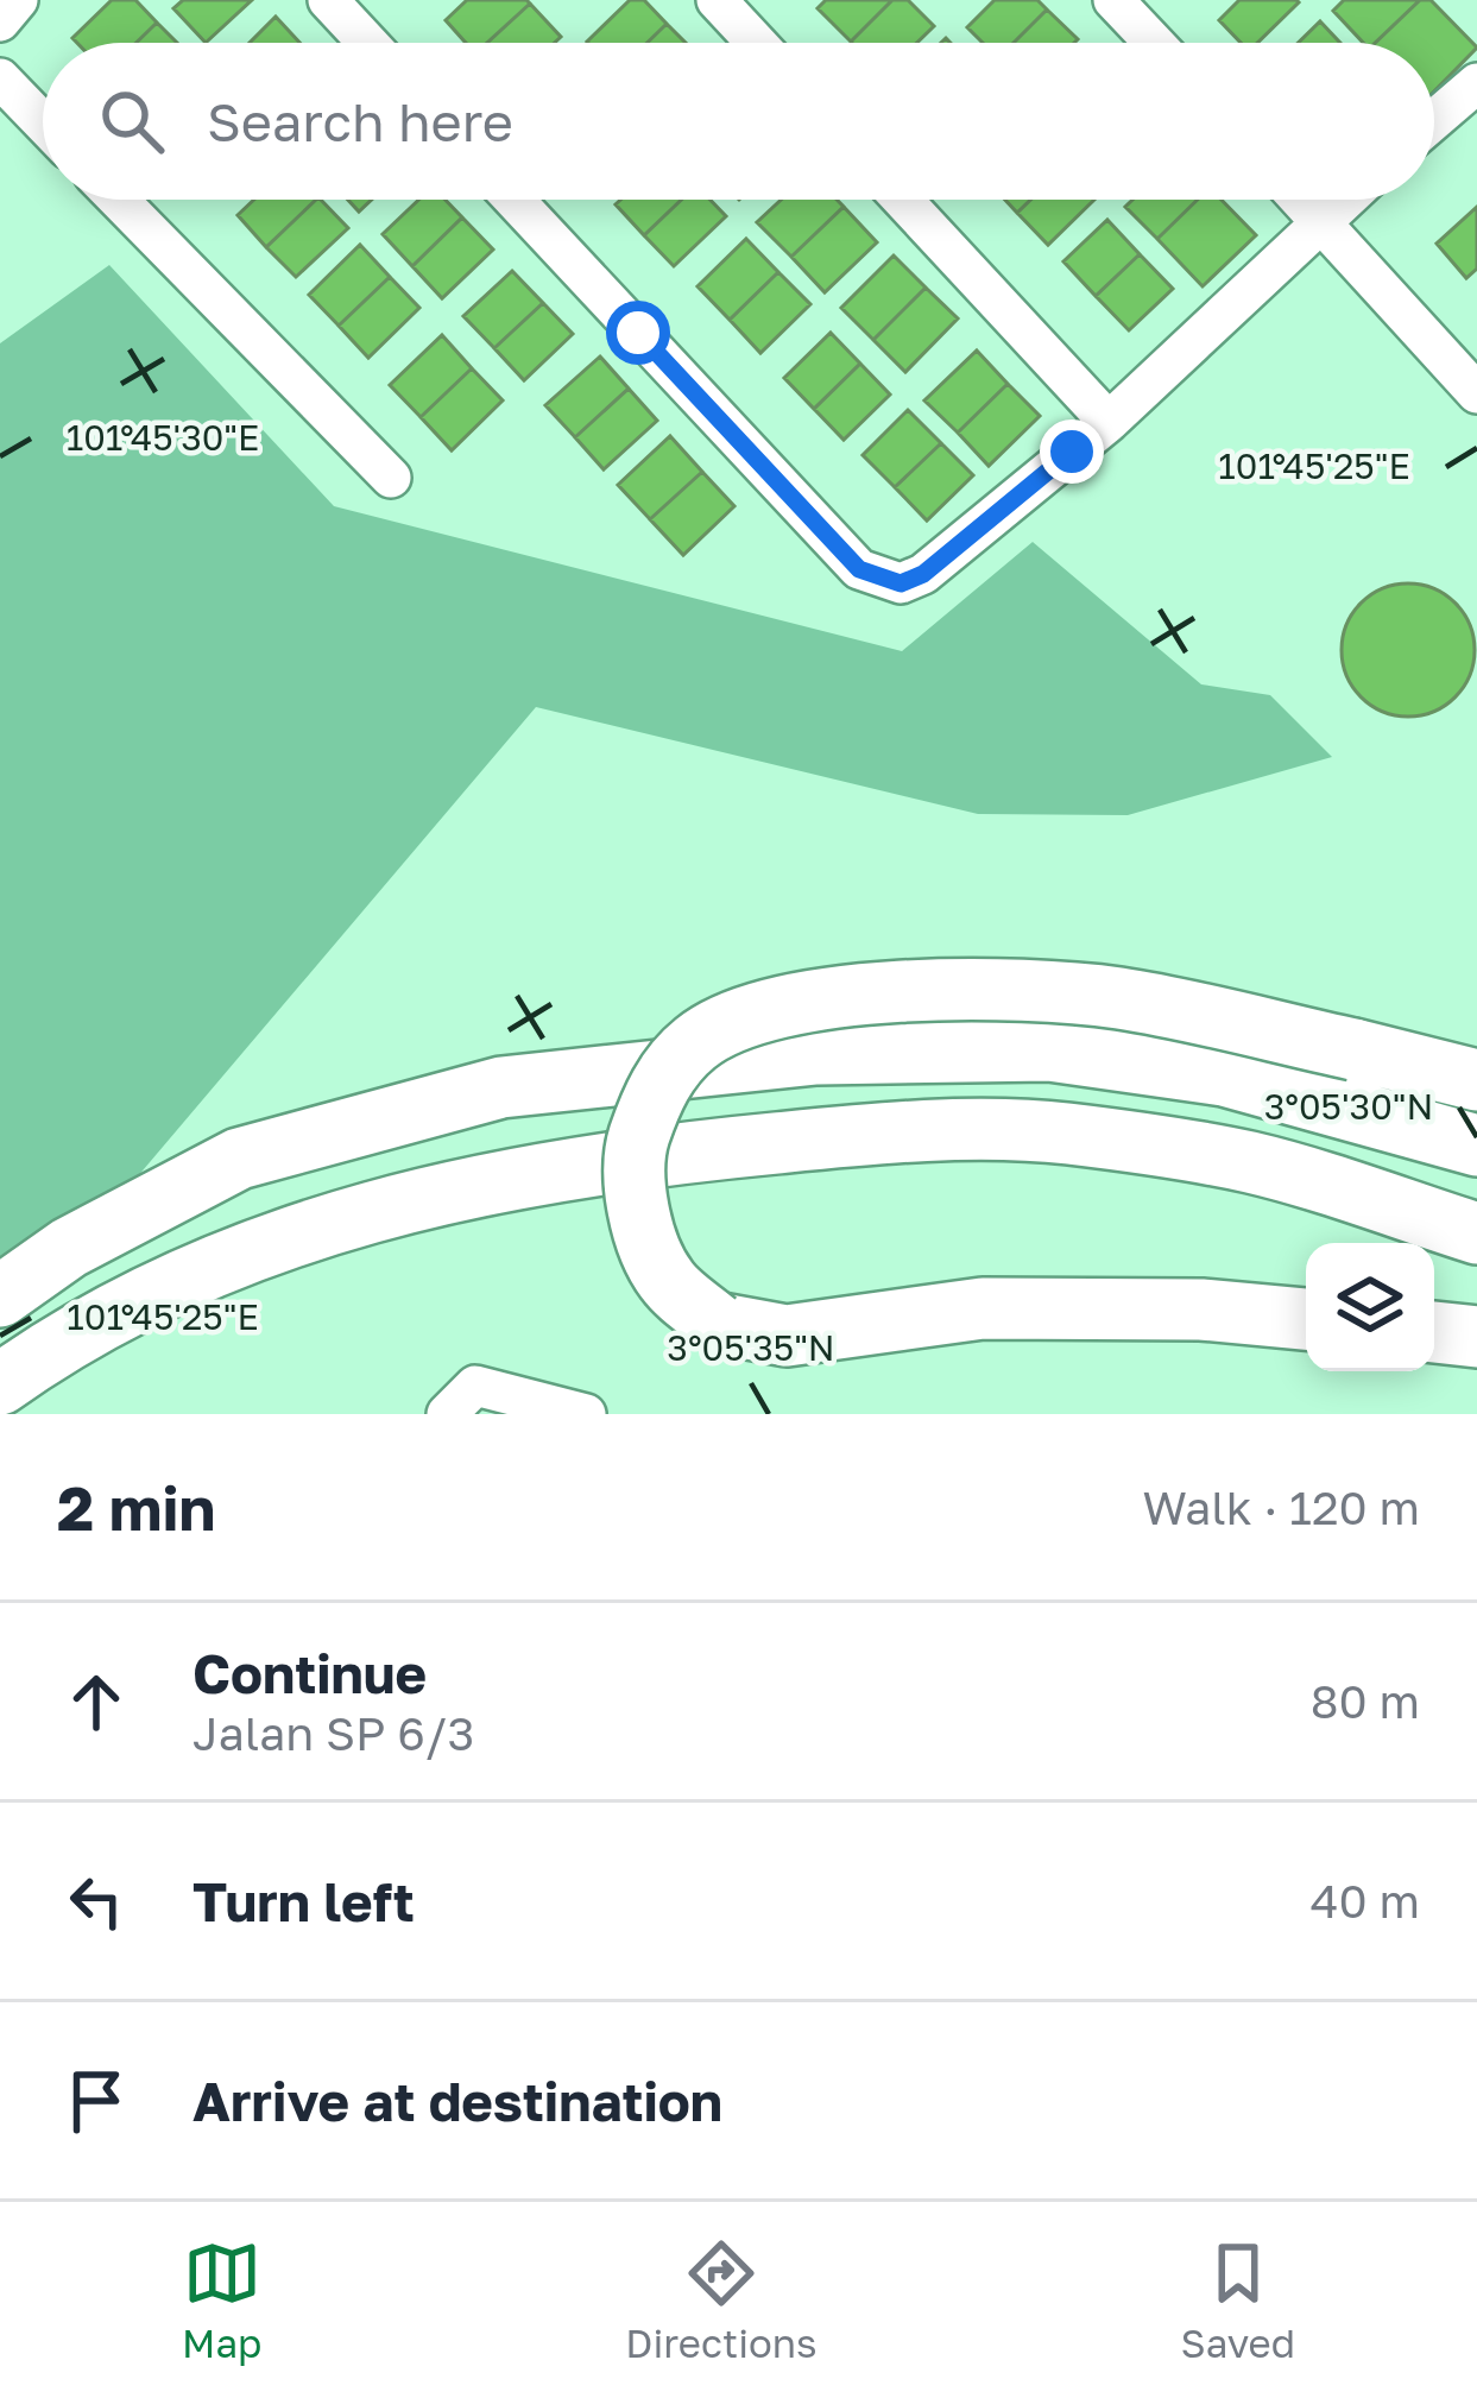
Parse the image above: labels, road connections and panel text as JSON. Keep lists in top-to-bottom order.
{
  "page": {
    "search": "Search here",
    "heading": ["2 min", "Walk · 120 m"],
    "list": [
      ["Continue", "Jalan SP 6/3", "80 m"],
      ["Turn left", "40 m"],
      "Arrive at destination"
    ],
    "nav": ["Map", "Directions", "Saved"]
  },
  "coordinates": [
    "101°45'30\"E",
    "101°45'25\"E",
    "3°05'30\"N",
    "3°05'35\"N"
  ]
}
